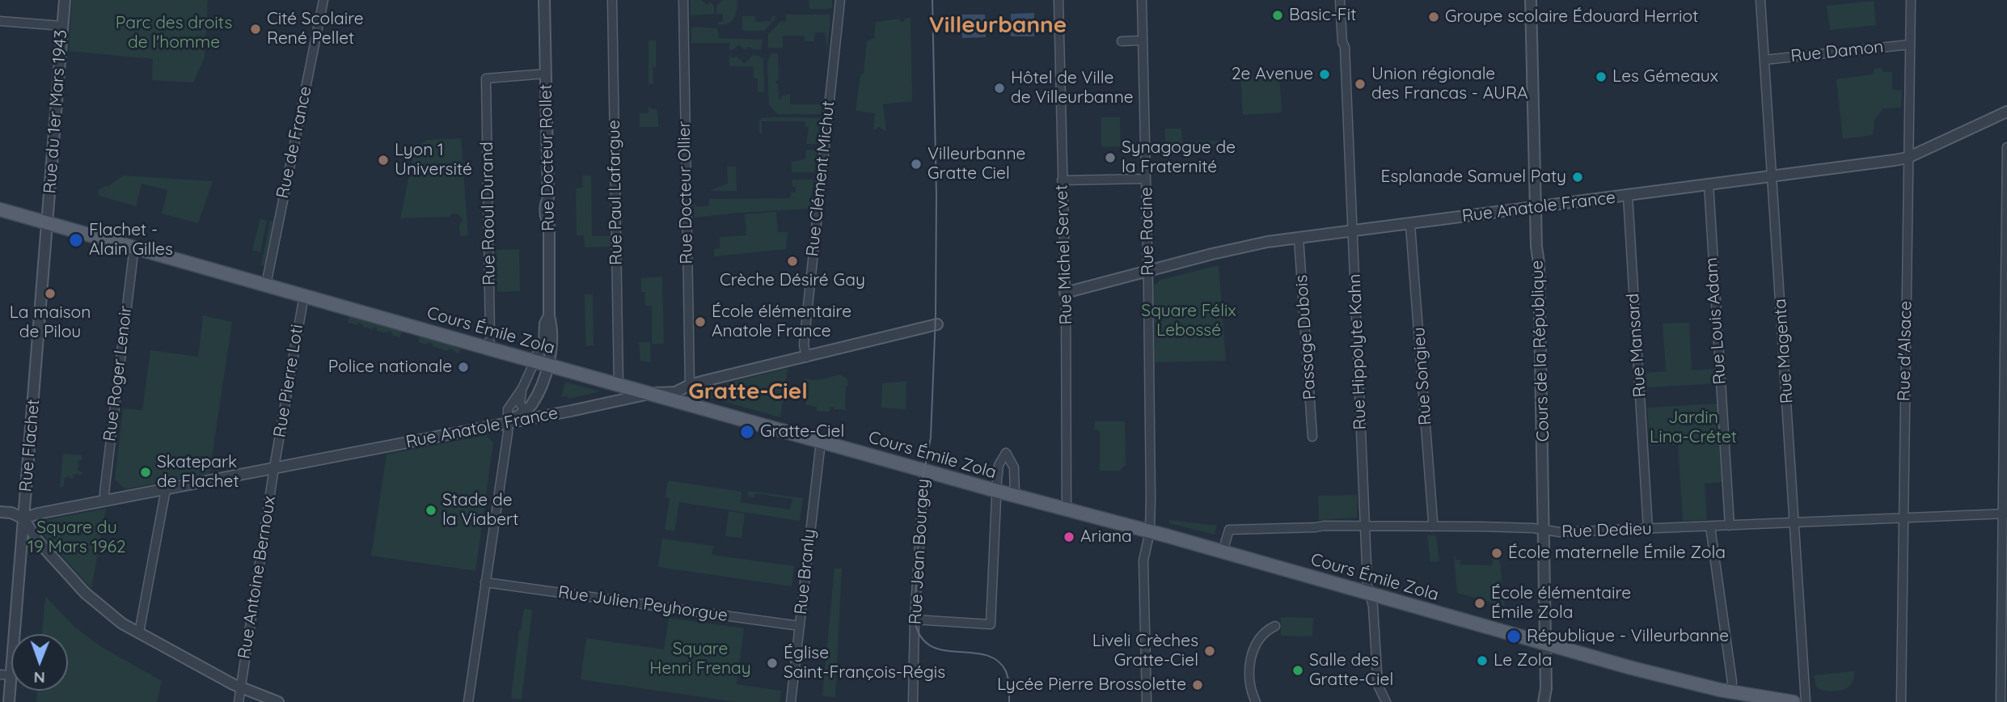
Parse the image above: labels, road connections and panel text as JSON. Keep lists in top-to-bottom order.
{
  "streets": {
    "main road": ["Cours Émile Zola"],
    "street": [
      "Rue Damon",
      "Rue du 1er Mars 1943",
      "Rue de France",
      "Rue Docteur Rollet",
      "Rue Clément Michut",
      "Rue Paul Lafargue",
      "Rue Docteur Ollier",
      "Rue Anatole France",
      "Rue Raoul Durand",
      "Rue Racine",
      "Rue Michel Servet",
      "Rue Louis Adam",
      "Passage Dubois",
      "Rue Mansard",
      "Cours de la République",
      "Rue Magenta",
      "Rue d'Alsace",
      "Rue Hippolyte Kahn",
      "Rue Roger Lenoir",
      "Rue Songieu",
      "Rue Pierre Loti",
      "Rue Flachet",
      "Rue Dedieu",
      "Rue Jean Bourgey",
      "Rue Branly",
      "Rue Antoine Bernoux",
      "Rue Julien Peyhorgue"
    ]
  },
  "crossings": [
    ["Rue Damon", "Rue Magenta"],
    ["Rue Damon", "Rue d'Alsace"],
    ["Rue du 1er Mars 1943", "Cours Émile Zola"],
    ["Rue du 1er Mars 1943", "Rue Flachet"],
    ["Rue de France", "Cours Émile Zola"],
    ["Rue Docteur Rollet", "Rue Anatole France"],
    ["Rue Docteur Rollet", "Rue Raoul Durand"],
    ["Rue Docteur Rollet", "Cours Émile Zola"],
    ["Rue Clément Michut", "Rue Anatole France"],
    ["Rue Paul Lafargue", "Cours Émile Zola"],
    ["Rue Docteur Ollier", "Rue Anatole France"],
    ["Rue Anatole France", "Rue Racine"],
    ["Rue Anatole France", "Rue Michel Servet"],
    ["Rue Anatole France", "Rue Louis Adam"],
    ["Rue Anatole France", "Cours Émile Zola"],
    ["Rue Anatole France", "Passage Dubois"],
    ["Rue Anatole France", "Rue Mansard"],
    ["Rue Anatole France", "Cours de la République"],
    ["Rue Anatole France", "Rue Magenta"],
    ["Rue Anatole France", "Rue d'Alsace"],
    ["Rue Anatole France", "Rue Hippolyte Kahn"],
    ["Rue Anatole France", "Rue Roger Lenoir"],
    ["Rue Anatole France", "Rue Songieu"],
    ["Rue Anatole France", "Rue Pierre Loti"],
    ["Rue Anatole France", "Rue Flachet"],
    ["Rue Anatole France", "Rue Antoine Bernoux"],
    ["Rue Raoul Durand", "Cours Émile Zola"],
    ["Rue Racine", "Cours Émile Zola"],
    ["Rue Michel Servet", "Cours Émile Zola"],
    ["Rue Louis Adam", "Rue Dedieu"],
    ["Cours Émile Zola", "Cours de la République"],
    ["Cours Émile Zola", "Rue Hippolyte Kahn"],
    ["Cours Émile Zola", "Rue Roger Lenoir"],
    ["Cours Émile Zola", "Rue Pierre Loti"],
    ["Cours Émile Zola", "Rue Flachet"],
    ["Cours Émile Zola", "Rue Dedieu"],
    ["Cours Émile Zola", "Rue Jean Bourgey"],
    ["Cours Émile Zola", "Rue Branly"],
    ["Rue Mansard", "Rue Dedieu"],
    ["Cours de la République", "Rue Dedieu"],
    ["Rue Magenta", "Rue Dedieu"],
    ["Rue d'Alsace", "Rue Dedieu"],
    ["Rue Hippolyte Kahn", "Rue Dedieu"],
    ["Rue Songieu", "Rue Dedieu"],
    ["Rue Pierre Loti", "Rue Antoine Bernoux"],
    ["Rue Branly", "Rue Julien Peyhorgue"]
  ],
  "districts": ["Villeurbanne", "Gratte-Ciel"],
  "parks": [
    "Parc des droits de l'homme",
    "Square Félix Lebossé",
    "Jardin Lina-Crétet",
    "Square du 19 Mars 1962",
    "Square Henri Frenay"
  ],
  "places": [
    "Basic-Fit",
    "Groupe scolaire Édouard Herriot",
    "Cité Scolaire René Pellet",
    "2e Avenue",
    "Les Gémeaux",
    "Union régionale des Francas - AURA",
    "Hôtel de Ville de Villeurbanne",
    "Synagogue de la Fraternité",
    "Lyon 1 Université",
    "Villeurbanne Gratte Ciel",
    "Esplanade Samuel Paty",
    "Flachet - Alain Gilles",
    "Crèche Désiré Gay",
    "La maison de Pilou",
    "École élémentaire Anatole France",
    "Police nationale",
    "Gratte-Ciel",
    "Skatepark de Flachet",
    "Stade de la Viabert",
    "Ariana",
    "École maternelle Émile Zola",
    "École élémentaire Émile Zola",
    "République - Villeurbanne",
    "Liveli Crèches Gratte-Ciel",
    "Le Zola",
    "Église Saint-François-Régis",
    "Salle des Gratte-Ciel",
    "Lycée Pierre Brossolette"
  ],
  "north": "bottom"
}
